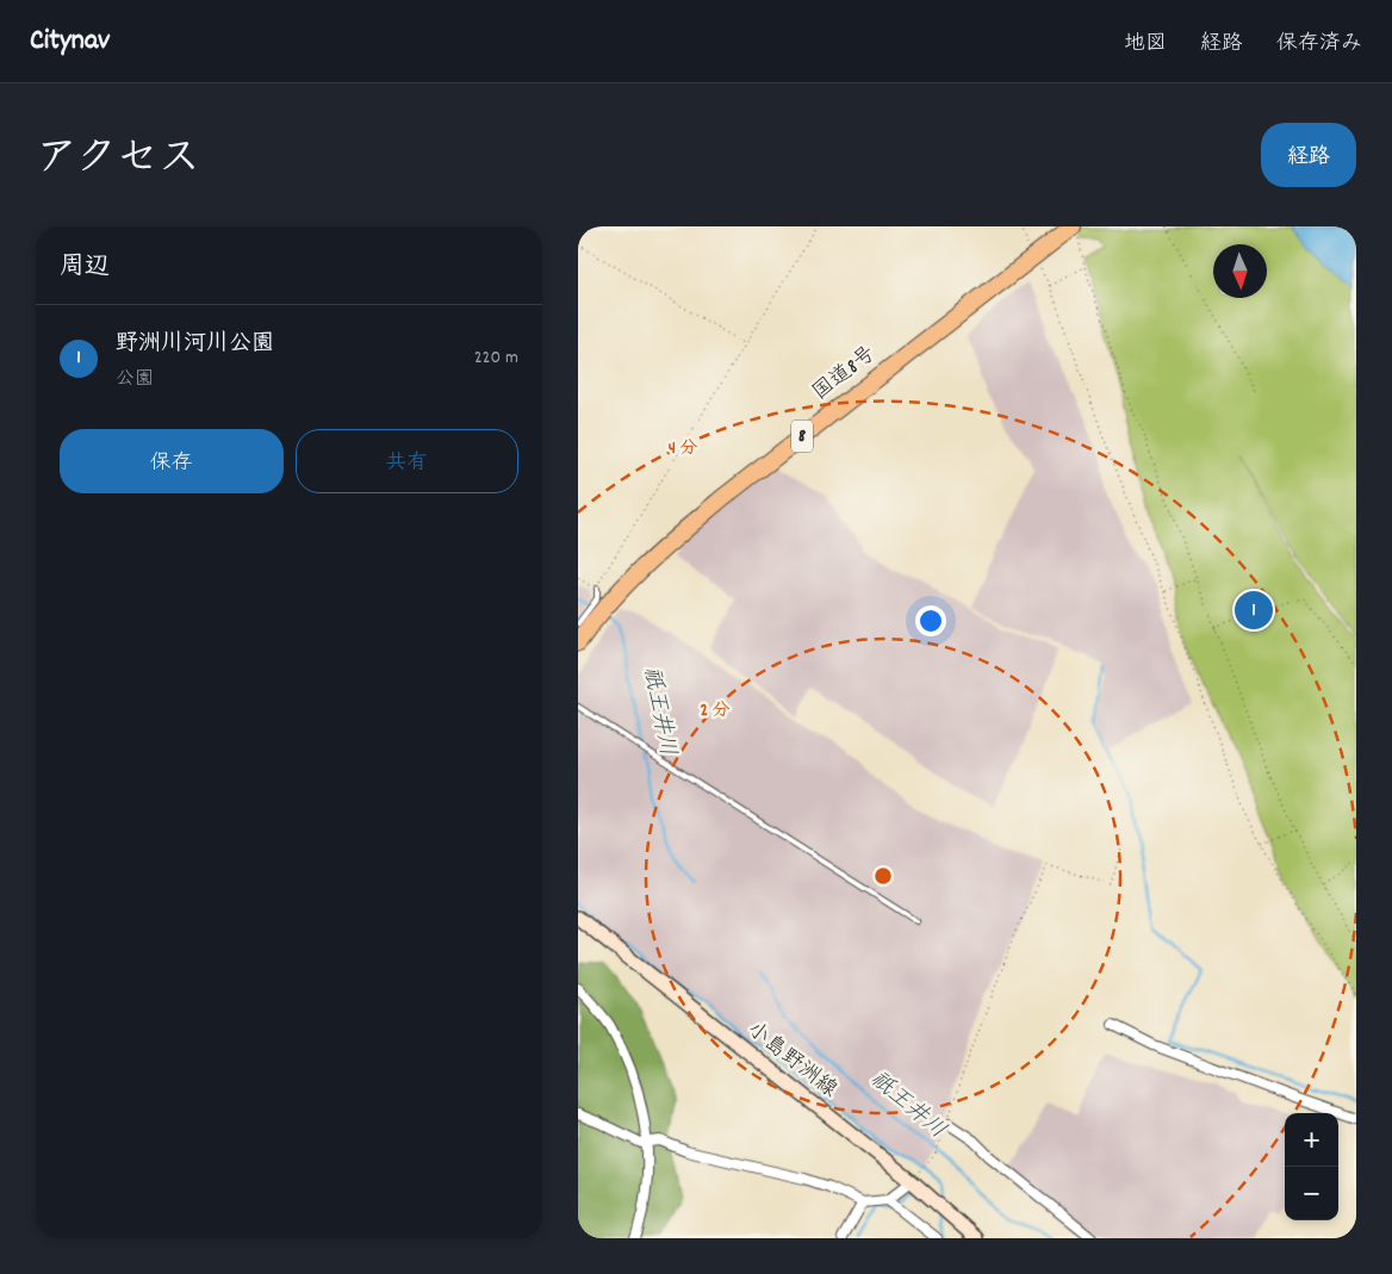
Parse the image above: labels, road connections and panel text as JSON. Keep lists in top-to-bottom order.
{
  "streets": {
    "highway": ["国道8号", "8"],
    "main road": ["小島野洲線"]
  },
  "water": ["祇王井川"],
  "north": "bottom",
  "page": {
    "header": "Citynav",
    "nav": ["地図", "経路", "保存済み"],
    "title": "アクセス",
    "buttons": [
      "経路",
      ["保存", "共有"]
    ],
    "heading": "周辺",
    "list": [
      {
        "mark": "1",
        "name": "野洲川河川公園",
        "note": "公園",
        "value": "220 m"
      }
    ],
    "pins": "1",
    "map_buttons": ["+", "−"]
  },
  "rings": ["4 分", "2 分"]
}
